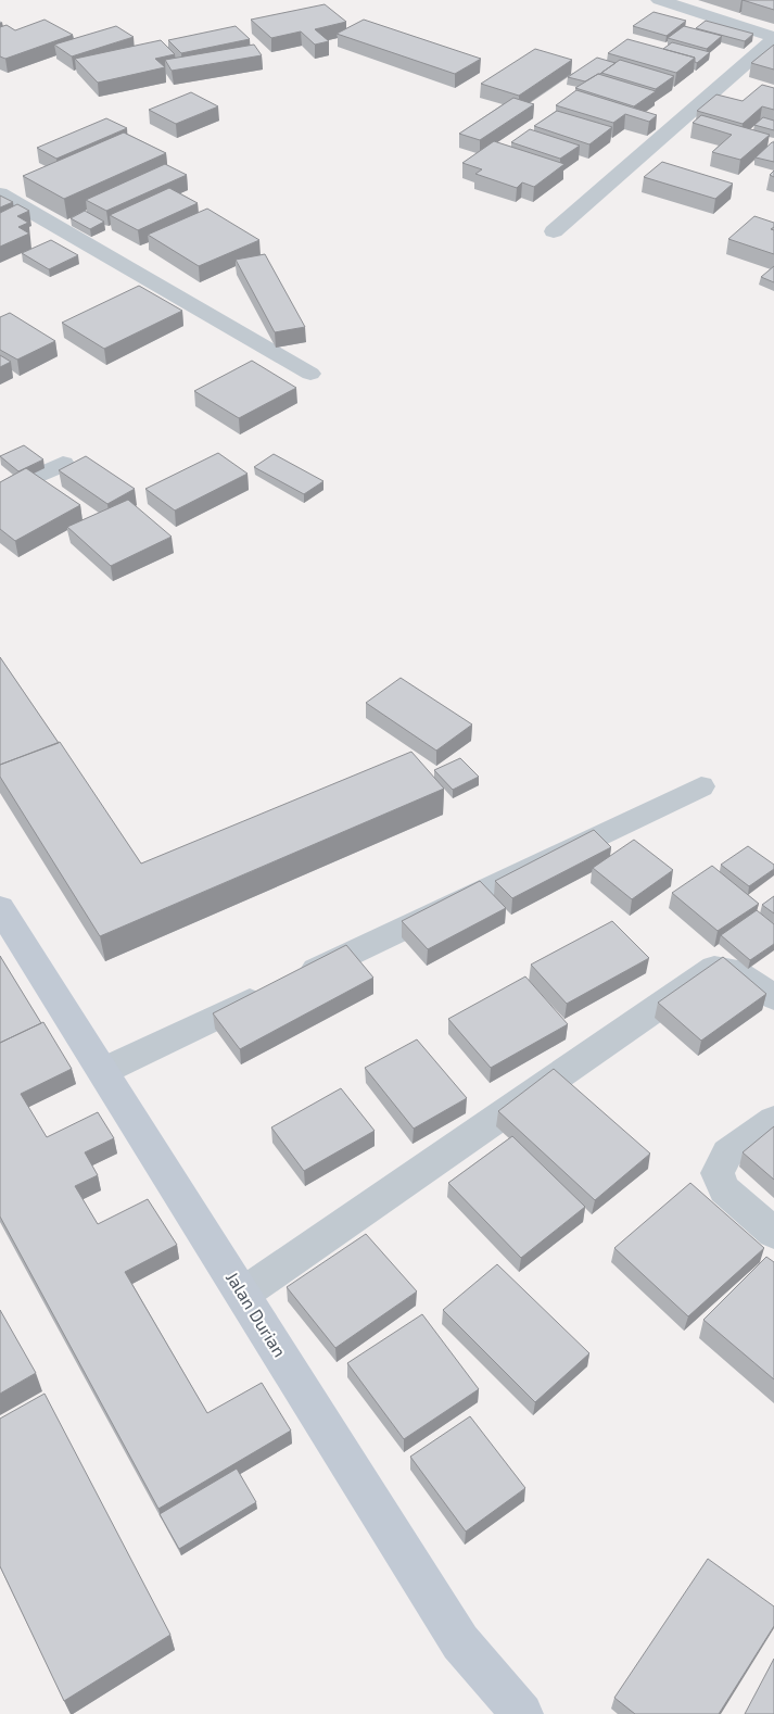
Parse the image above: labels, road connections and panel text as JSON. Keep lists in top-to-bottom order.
{
  "streets": {
    "street": ["Jalan Durian"]
  }
}
